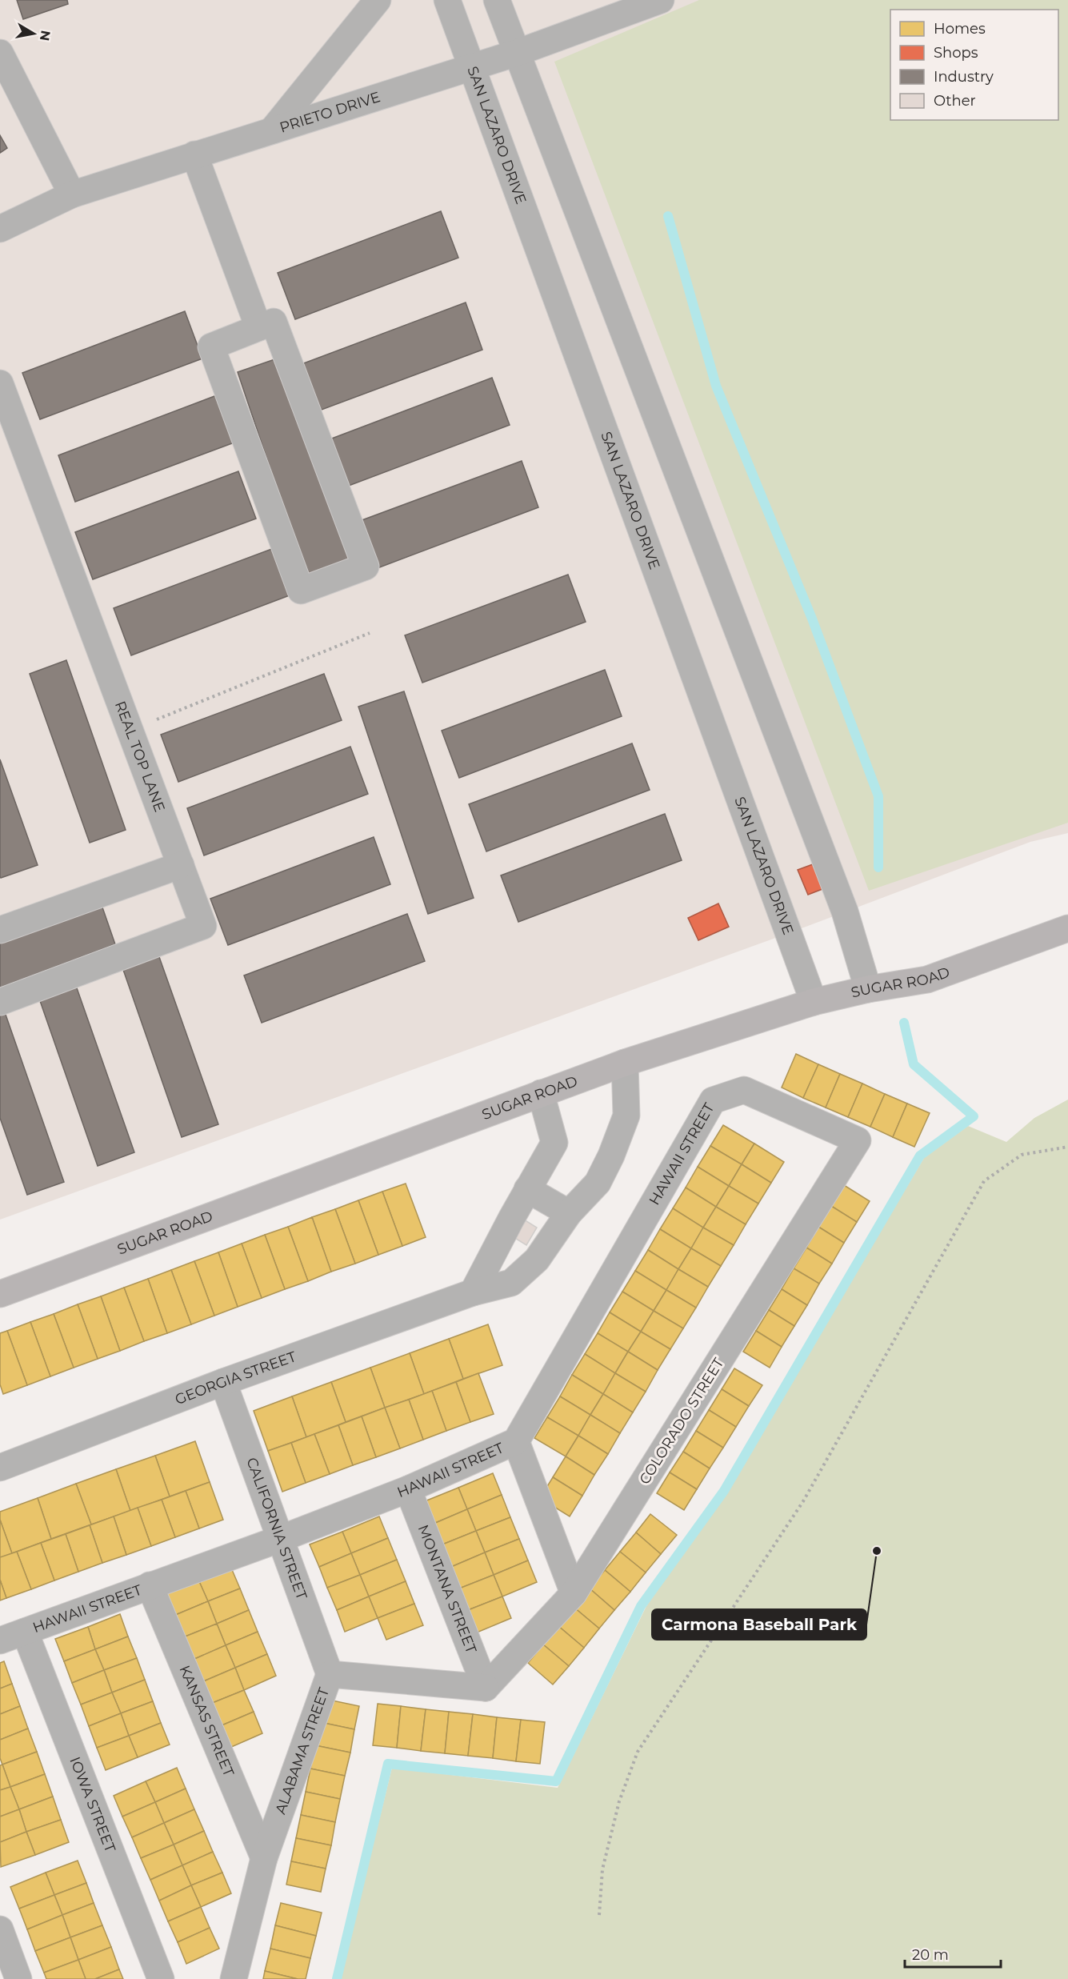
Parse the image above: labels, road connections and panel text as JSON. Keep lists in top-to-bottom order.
{
  "streets": {
    "main road": ["SUGAR ROAD"],
    "street": [
      "PRIETO DRIVE",
      "SAN LAZARO DRIVE",
      "REAL TOP LANE",
      "HAWAII STREET",
      "GEORGIA STREET",
      "COLORADO STREET",
      "CALIFORNIA STREET",
      "MONTANA STREET",
      "KANSAS STREET",
      "ALABAMA STREET",
      "IOWA STREET"
    ]
  },
  "crossings": [
    ["PRIETO DRIVE", "SAN LAZARO DRIVE"],
    ["SAN LAZARO DRIVE", "SUGAR ROAD"],
    ["HAWAII STREET", "COLORADO STREET"],
    ["HAWAII STREET", "CALIFORNIA STREET"],
    ["HAWAII STREET", "MONTANA STREET"],
    ["HAWAII STREET", "KANSAS STREET"],
    ["HAWAII STREET", "IOWA STREET"],
    ["GEORGIA STREET", "CALIFORNIA STREET"],
    ["COLORADO STREET", "MONTANA STREET"],
    ["COLORADO STREET", "ALABAMA STREET"],
    ["CALIFORNIA STREET", "ALABAMA STREET"],
    ["MONTANA STREET", "ALABAMA STREET"],
    ["KANSAS STREET", "ALABAMA STREET"]
  ],
  "places": ["Carmona Baseball Park"],
  "legend": [
    "Homes",
    "Shops",
    "Industry",
    "Other"
  ],
  "scale_bar": "20 m",
  "north": "right"
}
